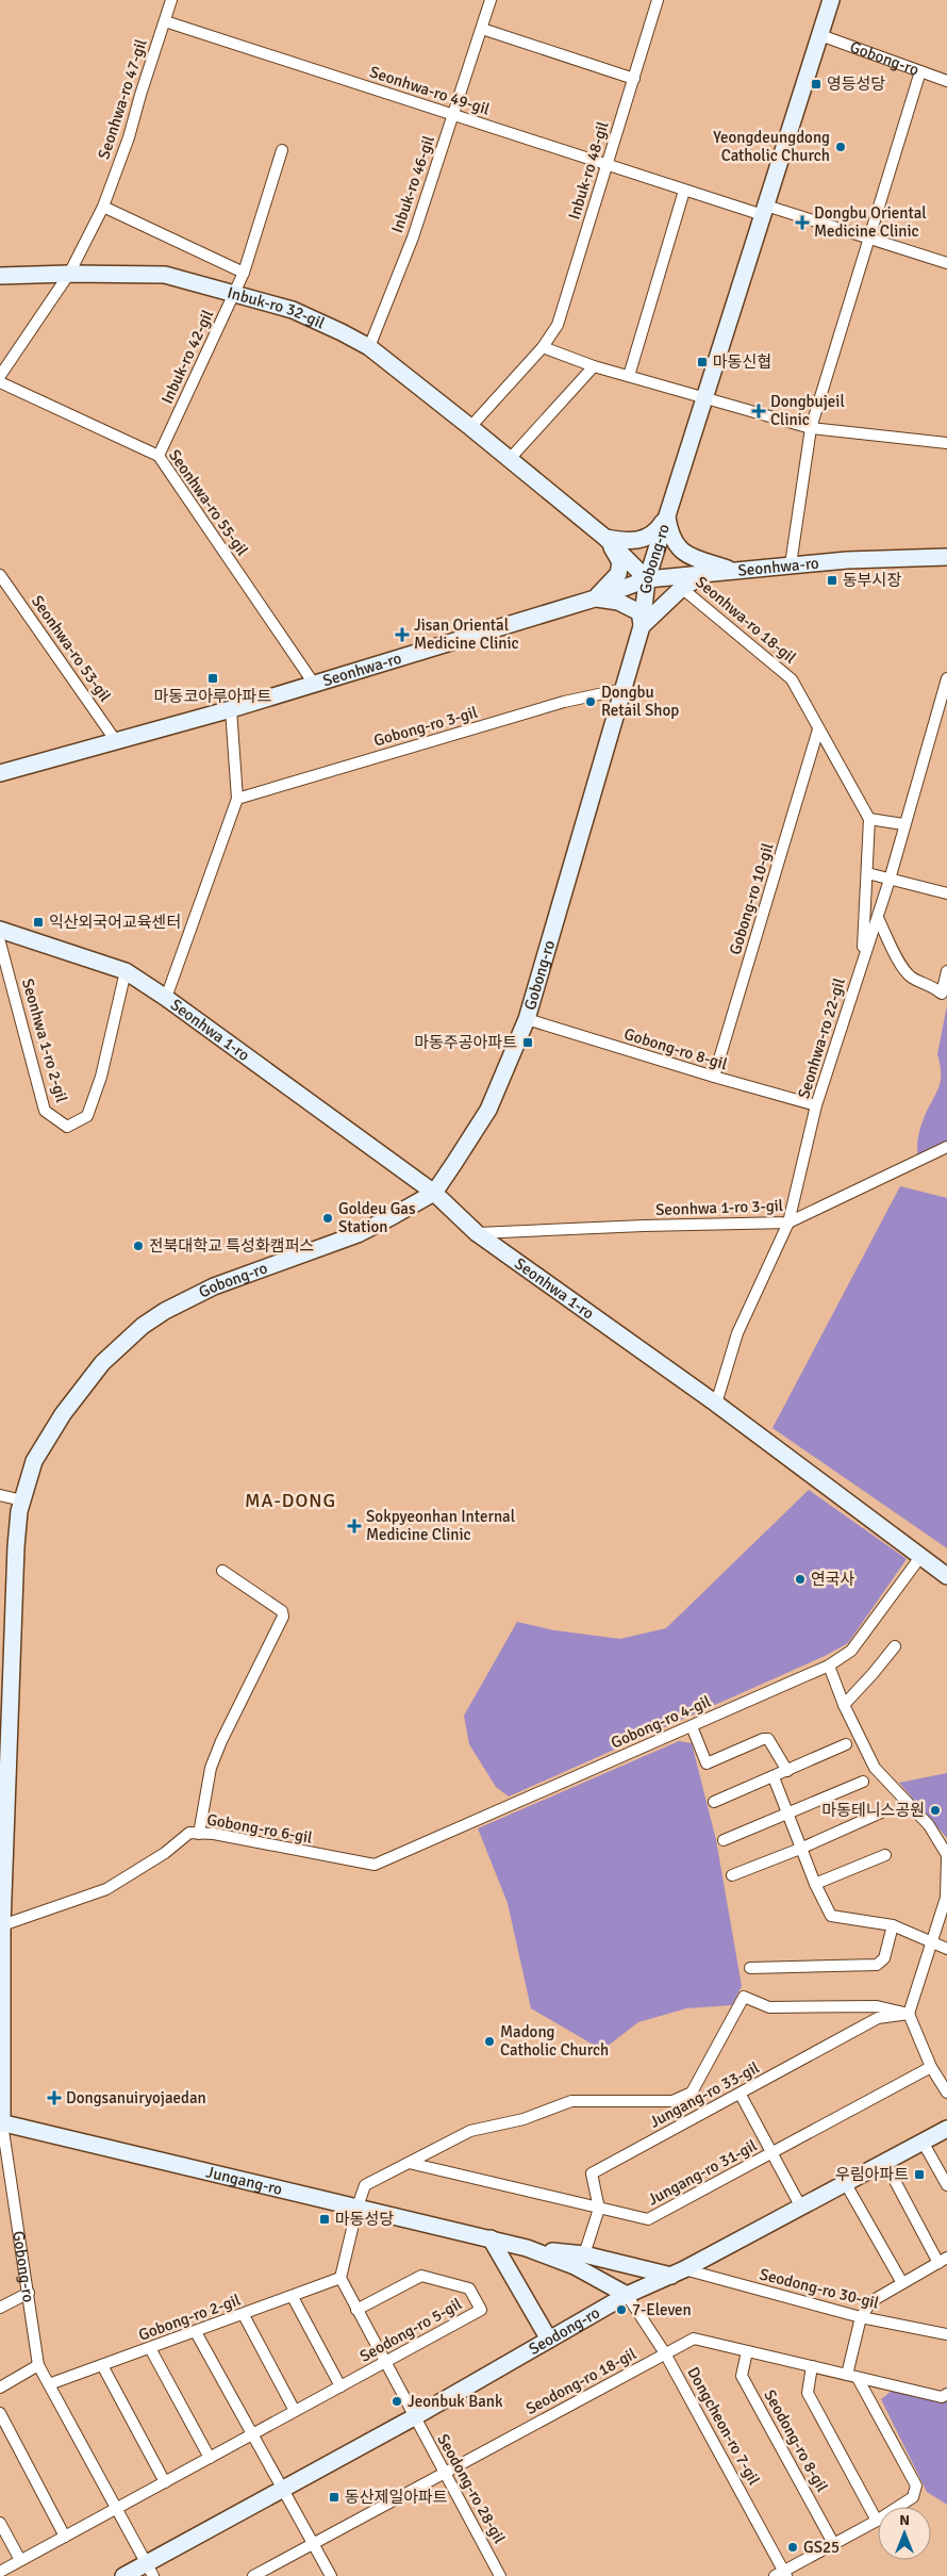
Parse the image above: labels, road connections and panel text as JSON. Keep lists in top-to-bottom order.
{
  "streets": {
    "street": [
      "Gobong-ro",
      "Seonhwa-ro 49-gil",
      "Seonhwa-ro 47-gil",
      "Inbuk-ro 48-gil",
      "Inbuk-ro 46-gil",
      "Inbuk-ro 32-gil",
      "Inbuk-ro 42-gil",
      "Seonhwa-ro 55-gil",
      "Seonhwa-ro",
      "Seonhwa-ro 18-gil",
      "Seonhwa-ro 53-gil",
      "Gobong-ro 3-gil",
      "Gobong-ro 10-gil",
      "Seonhwa 1-ro",
      "Seonhwa-ro 22-gil",
      "Seonhwa 1-ro 2-gil",
      "Gobong-ro 8-gil",
      "Seonhwa 1-ro 3-gil",
      "Gobong-ro 4-gil",
      "Gobong-ro 6-gil",
      "Jungang-ro 33-gil",
      "Jungang-ro 31-gil",
      "Jungang-ro",
      "Seodong-ro 30-gil",
      "Gobong-ro 2-gil",
      "Seodong-ro 5-gil",
      "Seodong-ro",
      "Seodong-ro 18-gil",
      "Dongcheon-ro 7-gil",
      "Seodong-ro 8-gil",
      "Seodong-ro 28-gil"
    ]
  },
  "crossings": [
    ["Gobong-ro", "Seonhwa-ro 49-gil"],
    ["Gobong-ro", "Inbuk-ro 32-gil"],
    ["Gobong-ro", "Seonhwa-ro"],
    ["Gobong-ro", "Seonhwa-ro 18-gil"],
    ["Gobong-ro", "Gobong-ro 3-gil"],
    ["Gobong-ro", "Seonhwa 1-ro"],
    ["Gobong-ro", "Gobong-ro 8-gil"],
    ["Gobong-ro", "Gobong-ro 6-gil"],
    ["Gobong-ro", "Jungang-ro"],
    ["Gobong-ro", "Gobong-ro 2-gil"],
    ["Gobong-ro", "Seodong-ro 5-gil"],
    ["Gobong-ro", "Seodong-ro"],
    ["Seonhwa-ro 49-gil", "Seonhwa-ro 47-gil"],
    ["Seonhwa-ro 49-gil", "Inbuk-ro 48-gil"],
    ["Seonhwa-ro 49-gil", "Inbuk-ro 46-gil"],
    ["Seonhwa-ro 47-gil", "Inbuk-ro 32-gil"],
    ["Inbuk-ro 48-gil", "Inbuk-ro 32-gil"],
    ["Inbuk-ro 46-gil", "Inbuk-ro 32-gil"],
    ["Inbuk-ro 32-gil", "Inbuk-ro 42-gil"],
    ["Inbuk-ro 32-gil", "Seonhwa-ro"],
    ["Inbuk-ro 32-gil", "Seonhwa-ro 18-gil"],
    ["Inbuk-ro 42-gil", "Seonhwa-ro 55-gil"],
    ["Seonhwa-ro 55-gil", "Seonhwa-ro"],
    ["Seonhwa-ro", "Seonhwa-ro 18-gil"],
    ["Seonhwa-ro", "Seonhwa-ro 53-gil"],
    ["Seonhwa-ro", "Seonhwa 1-ro"],
    ["Seonhwa-ro 18-gil", "Gobong-ro 10-gil"],
    ["Gobong-ro 3-gil", "Seonhwa 1-ro"],
    ["Gobong-ro 10-gil", "Gobong-ro 8-gil"],
    ["Seonhwa 1-ro", "Seonhwa-ro 22-gil"],
    ["Seonhwa 1-ro", "Seonhwa 1-ro 2-gil"],
    ["Seonhwa 1-ro", "Seonhwa 1-ro 3-gil"],
    ["Seonhwa 1-ro", "Gobong-ro 4-gil"],
    ["Seonhwa-ro 22-gil", "Gobong-ro 8-gil"],
    ["Seonhwa-ro 22-gil", "Seonhwa 1-ro 3-gil"],
    ["Gobong-ro 4-gil", "Gobong-ro 6-gil"],
    ["Jungang-ro 33-gil", "Jungang-ro 31-gil"],
    ["Jungang-ro", "Seodong-ro"],
    ["Jungang-ro", "Dongcheon-ro 7-gil"],
    ["Seodong-ro 30-gil", "Seodong-ro"],
    ["Seodong-ro", "Dongcheon-ro 7-gil"],
    ["Seodong-ro", "Seodong-ro 28-gil"],
    ["Seodong-ro 18-gil", "Dongcheon-ro 7-gil"],
    ["Seodong-ro 18-gil", "Seodong-ro 8-gil"],
    ["Seodong-ro 18-gil", "Seodong-ro 28-gil"]
  ],
  "districts": ["MA-DONG"],
  "places": {
    "transit": [
      "영등성당",
      "마동신협",
      "동부시장",
      "마동코아루아파트",
      "익산외국어교육센터",
      "마동주공아파트",
      "우림아파트",
      "마동성당",
      "동산제일아파트"
    ],
    "other": [
      "Yeongdeungdong Catholic Church",
      "Dongbu Retail Shop",
      "Goldeu Gas Station",
      "전북대학교 특성화캠퍼스",
      "연국사",
      "마동테니스공원",
      "Madong Catholic Church",
      "7-Eleven",
      "Jeonbuk Bank",
      "GS25"
    ],
    "health": [
      "Dongbu Oriental Medicine Clinic",
      "Dongbujeil Clinic",
      "Jisan Oriental Medicine Clinic",
      "Sokpyeonhan Internal Medicine Clinic",
      "Dongsanuiryojaedan"
    ]
  },
  "north": "top"
}
